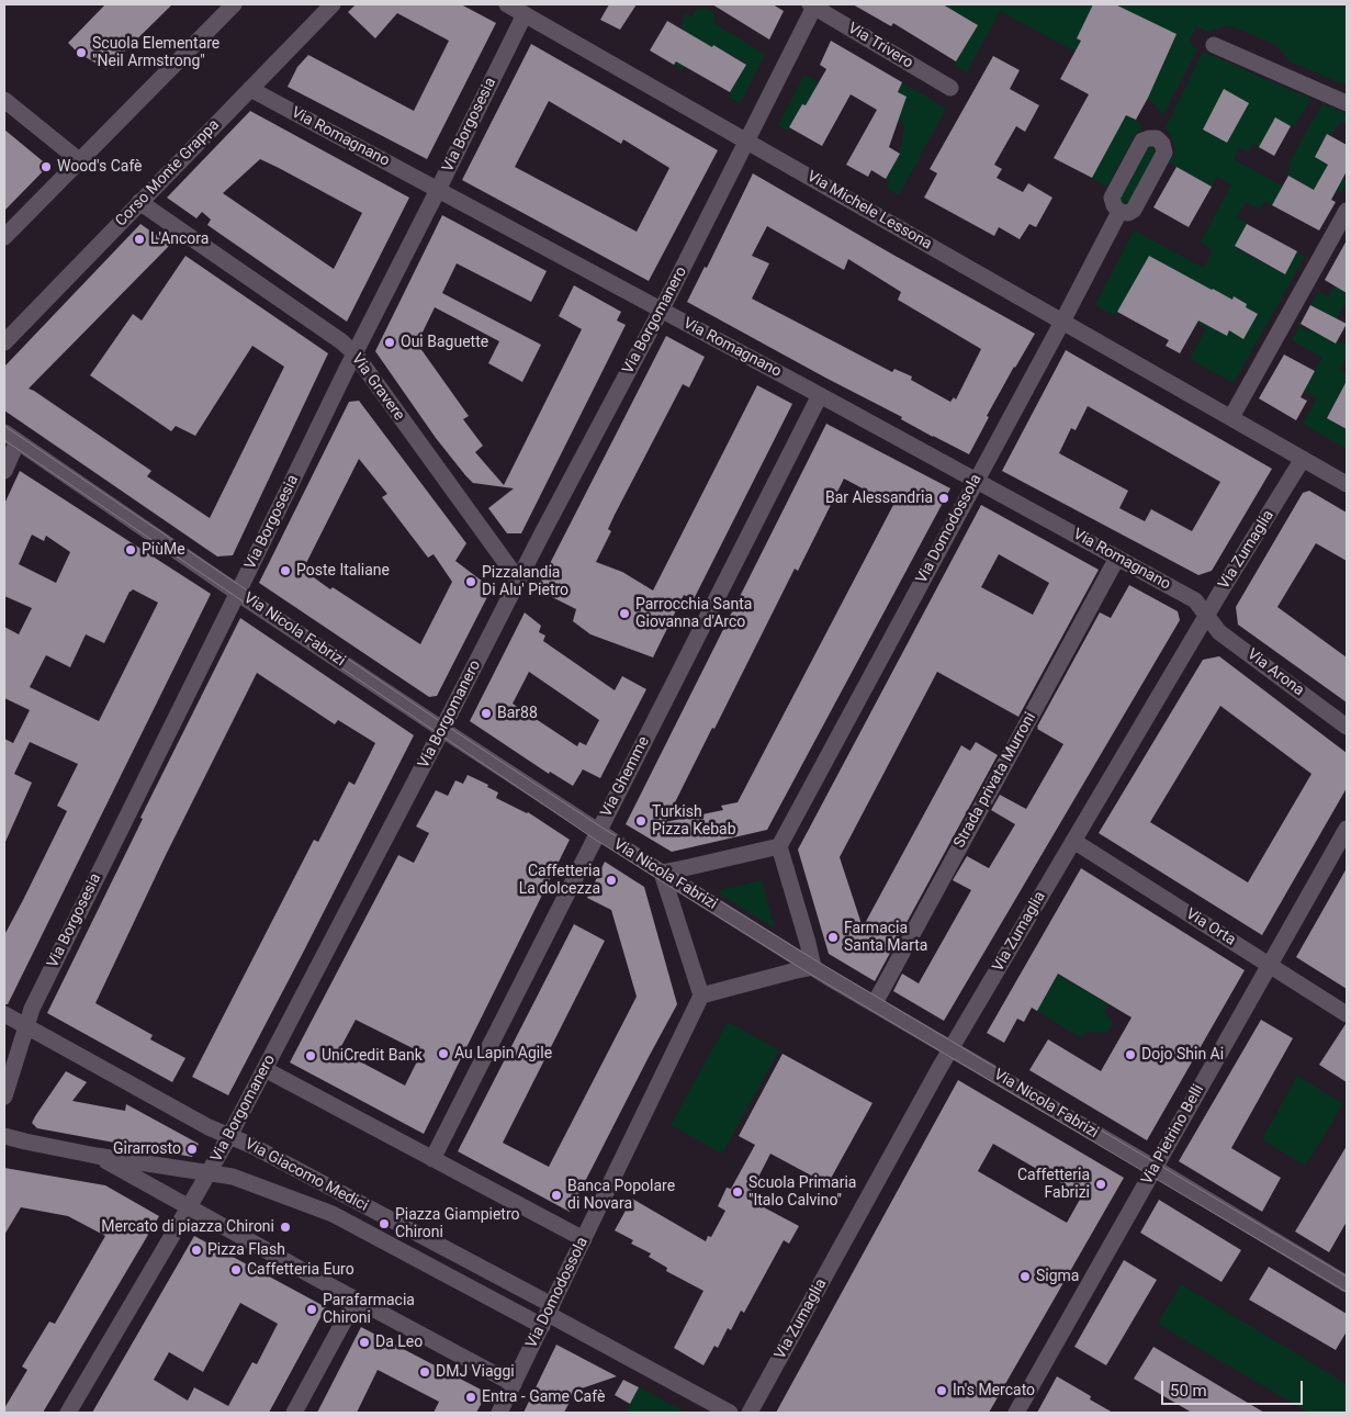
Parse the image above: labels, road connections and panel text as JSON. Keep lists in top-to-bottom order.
{
  "streets": {
    "street": [
      "Via Trivero",
      "Via Borgosesia",
      "Via Romagnano",
      "Corso Monte Grappa",
      "Via Michele Lessona",
      "Via Borgomanero",
      "Via Gravere",
      "Via Domodossola",
      "Via Zumaglia",
      "Via Nicola Fabrizi",
      "Via Arona",
      "Via Ghemme",
      "Strada privata Murroni",
      "Via Orta",
      "Via Pietrino Belli",
      "Via Giacomo Medici"
    ]
  },
  "crossings": [
    ["Via Trivero", "Via Borgomanero"],
    ["Via Borgosesia", "Via Romagnano"],
    ["Via Borgosesia", "Via Michele Lessona"],
    ["Via Borgosesia", "Via Gravere"],
    ["Via Borgosesia", "Via Nicola Fabrizi"],
    ["Via Borgosesia", "Via Giacomo Medici"],
    ["Via Romagnano", "Corso Monte Grappa"],
    ["Via Romagnano", "Via Borgomanero"],
    ["Via Romagnano", "Via Domodossola"],
    ["Via Romagnano", "Via Zumaglia"],
    ["Via Romagnano", "Via Arona"],
    ["Via Romagnano", "Via Ghemme"],
    ["Via Romagnano", "Strada privata Murroni"],
    ["Corso Monte Grappa", "Via Gravere"],
    ["Via Michele Lessona", "Via Borgomanero"],
    ["Via Michele Lessona", "Via Domodossola"],
    ["Via Michele Lessona", "Via Zumaglia"],
    ["Via Borgomanero", "Via Gravere"],
    ["Via Borgomanero", "Via Nicola Fabrizi"],
    ["Via Borgomanero", "Via Giacomo Medici"],
    ["Via Domodossola", "Via Giacomo Medici"],
    ["Via Zumaglia", "Via Nicola Fabrizi"],
    ["Via Zumaglia", "Via Arona"],
    ["Via Zumaglia", "Via Orta"],
    ["Via Nicola Fabrizi", "Via Ghemme"],
    ["Via Nicola Fabrizi", "Strada privata Murroni"],
    ["Via Nicola Fabrizi", "Via Pietrino Belli"],
    ["Via Orta", "Via Pietrino Belli"]
  ],
  "places": [
    "Scuola Elementare \"Neil Armstrong\"",
    "Wood's Cafè",
    "L'Ancora",
    "Oui Baguette",
    "Bar Alessandria",
    "PiùMe",
    "Poste Italiane",
    "Pizzalandia Di Alu' Pietro",
    "Parrocchia Santa Giovanna d'Arco",
    "Bar88",
    "Turkish Pizza Kebab",
    "Caffetteria La dolcezza",
    "Farmacia Santa Marta",
    "Au Lapin Agile",
    "Dojo Shin Ai",
    "UniCredit Bank",
    "Girarrosto",
    "Caffetteria Fabrizi",
    "Scuola Primaria \"Italo Calvino\"",
    "Banca Popolare di Novara",
    "Piazza Giampietro Chironi",
    "Mercato di piazza Chironi",
    "Pizza Flash",
    "Caffetteria Euro",
    "Sigma",
    "Parafarmacia Chironi",
    "Da Leo",
    "DMJ Viaggi",
    "In's Mercato",
    "Entra - Game Cafè"
  ],
  "scale_bar": "50 m"
}
